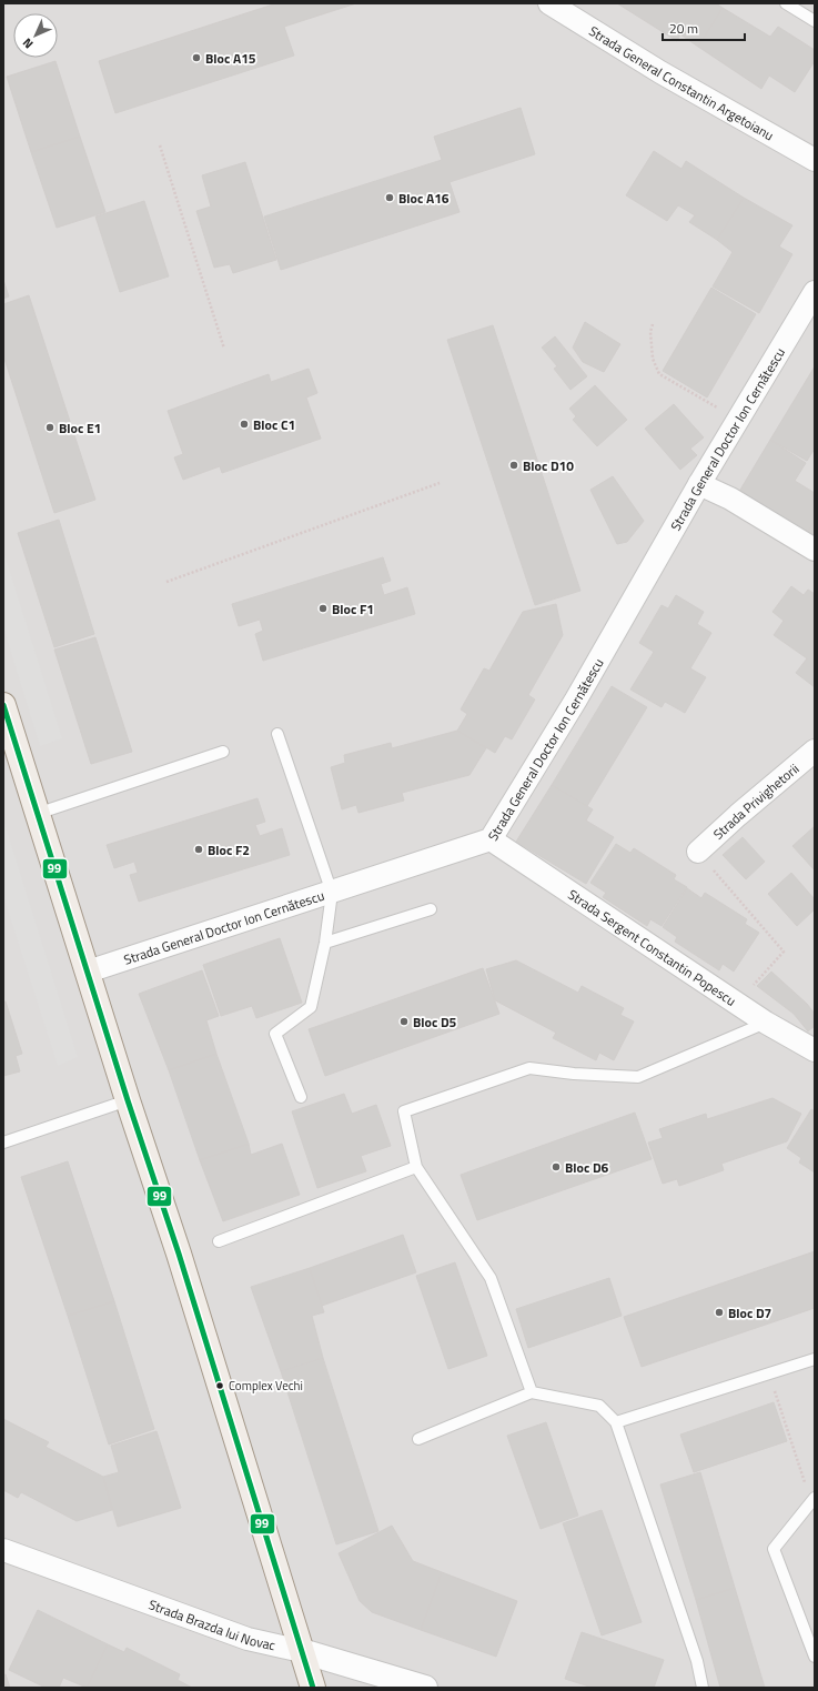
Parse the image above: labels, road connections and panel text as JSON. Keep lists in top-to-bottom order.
{
  "streets": {
    "street": [
      "Strada General Constantin Argetoianu",
      "Strada General Doctor Ion Cernătescu",
      "Strada Privighetorii",
      "Strada Sergent Constantin Popescu",
      "Strada Brazda lui Novac"
    ]
  },
  "crossings": [
    ["Strada General Doctor Ion Cernătescu", "Strada Sergent Constantin Popescu"]
  ],
  "places": [
    "Bloc A15",
    "Bloc A16",
    "Bloc C1",
    "Bloc E1",
    "Bloc D10",
    "Bloc F1",
    "Bloc F2",
    "Bloc D5",
    "Bloc D6",
    "Bloc D7",
    "Complex Vechi"
  ],
  "lines": ["transit line 99"],
  "scale_bar": "20 m",
  "north": "bottom left"
}
